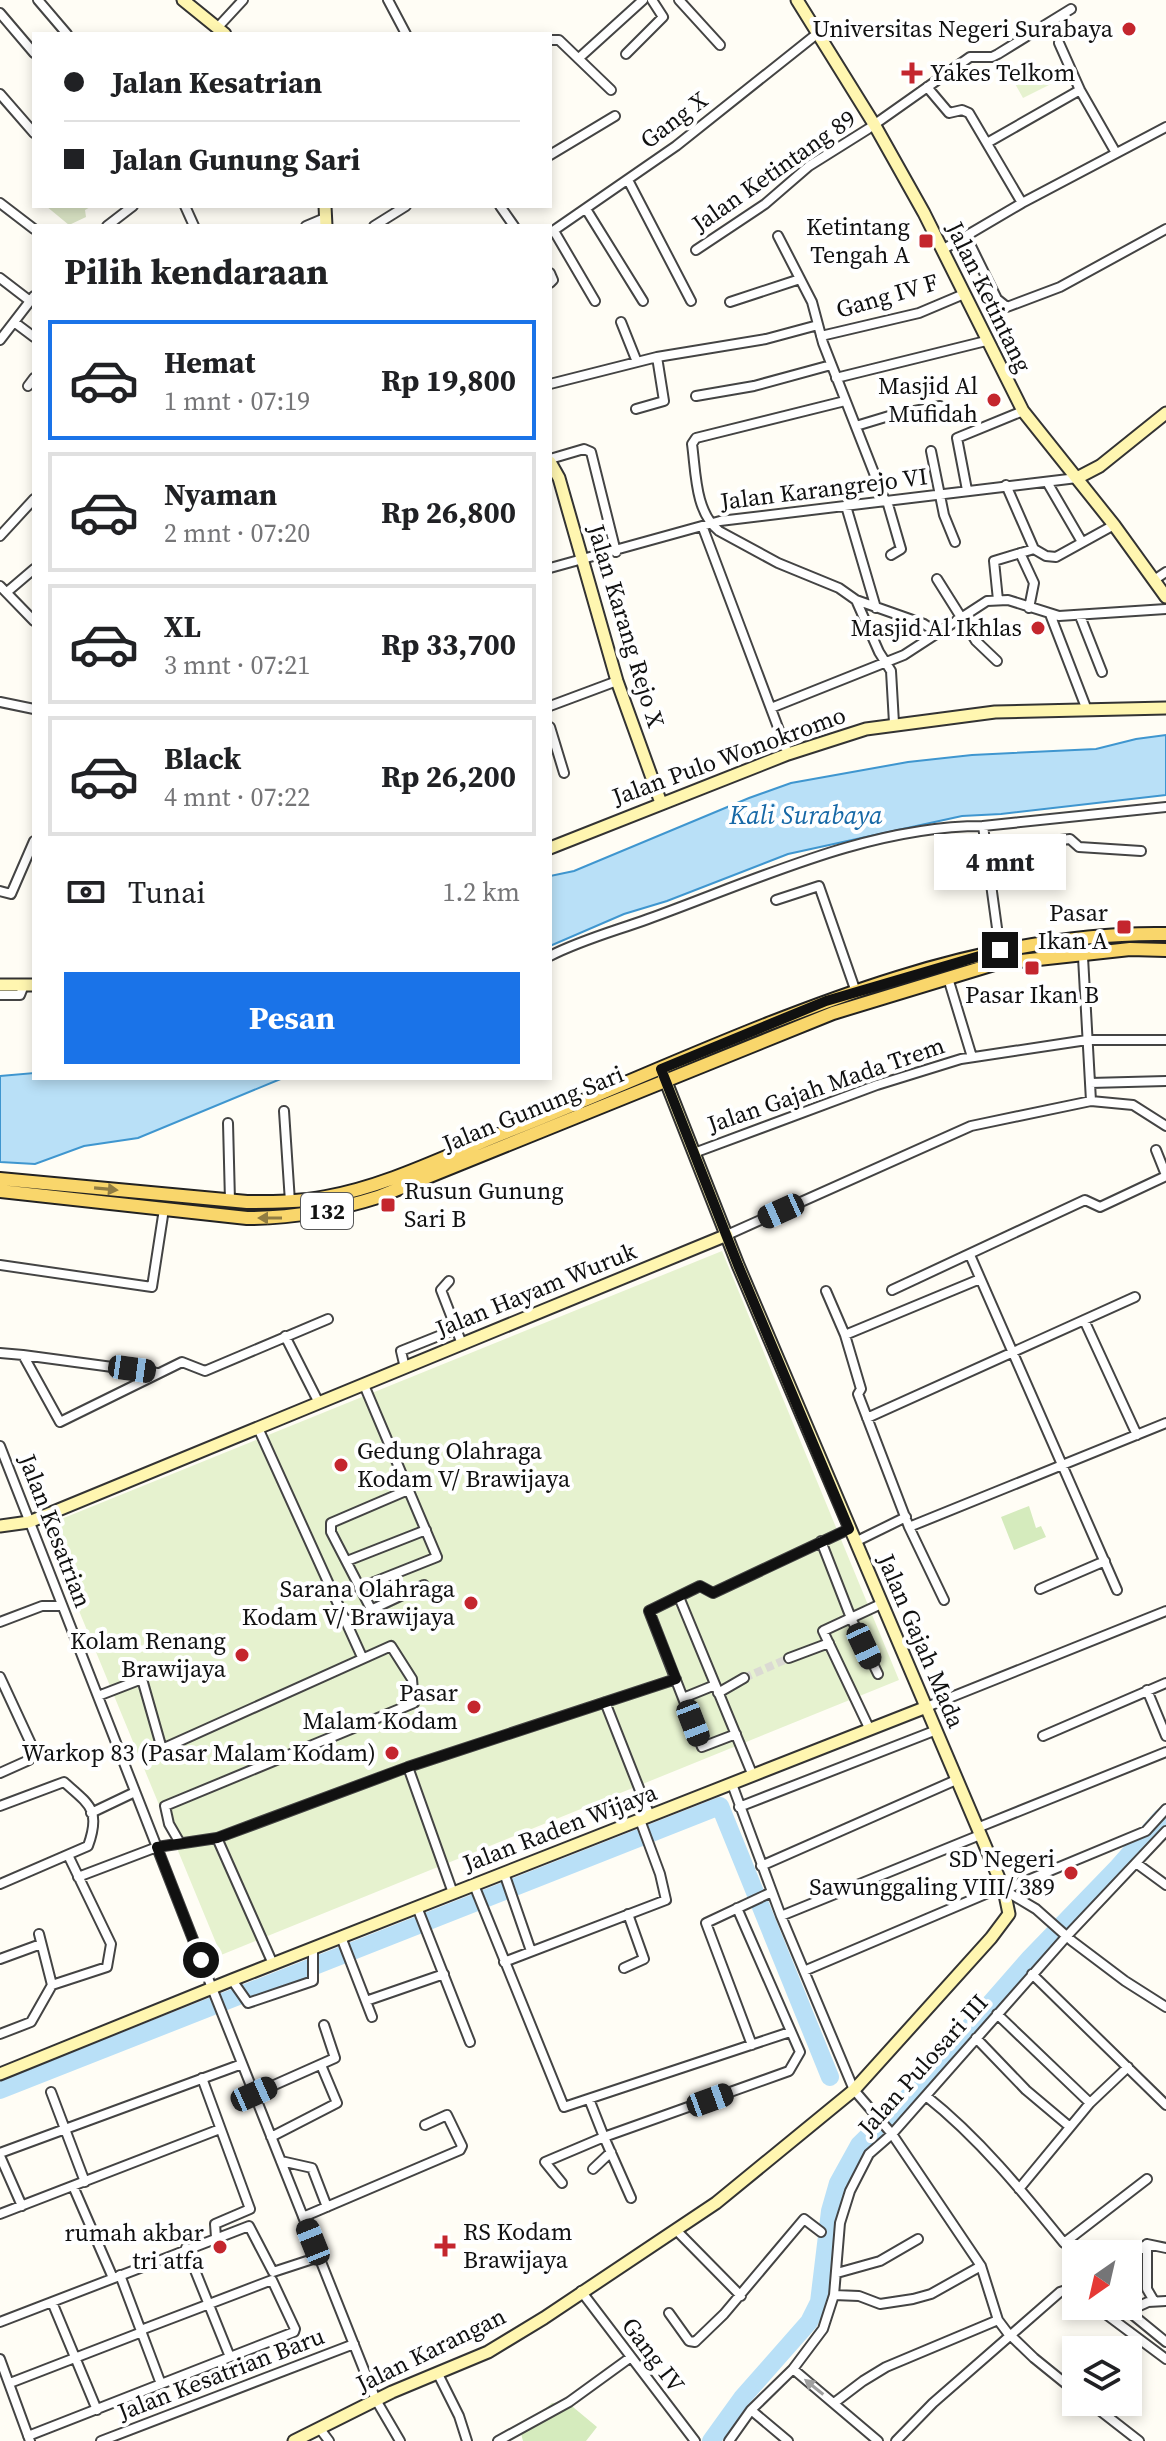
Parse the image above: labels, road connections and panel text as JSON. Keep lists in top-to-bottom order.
{
  "streets": {
    "main road": ["Jalan Gunung Sari", "132"],
    "street": [
      "Gang X",
      "Jalan Ketintang 89",
      "Gang IV F",
      "Jalan Ketintang",
      "Jalan Karangrejo VI",
      "Jalan Karang Rejo X",
      "Jalan Pulo Wonokromo",
      "Jalan Gajah Mada Trem",
      "Jalan Hayam Wuruk",
      "Jalan Kesatrian",
      "Jalan Gajah Mada",
      "Jalan Raden Wijaya",
      "Jalan Pulosari III",
      "Jalan Karangan",
      "Gang IV",
      "Jalan Kesatrian Baru"
    ]
  },
  "crossings": [
    ["Gang X", "Jalan Ketintang"],
    ["Jalan Ketintang 89", "Jalan Ketintang"],
    ["Gang IV F", "Jalan Ketintang"],
    ["Jalan Ketintang", "Jalan Karangrejo VI"],
    ["Jalan Karangrejo VI", "Jalan Karang Rejo X"],
    ["Jalan Karang Rejo X", "Jalan Pulo Wonokromo"],
    ["Jalan Gajah Mada Trem", "Jalan Gunung Sari"],
    ["Jalan Gajah Mada Trem", "Jalan Gajah Mada"],
    ["Jalan Gunung Sari", "Jalan Gajah Mada"],
    ["Jalan Hayam Wuruk", "Jalan Kesatrian"],
    ["Jalan Hayam Wuruk", "Jalan Gajah Mada"],
    ["Jalan Kesatrian", "Jalan Raden Wijaya"],
    ["Jalan Kesatrian", "Jalan Karangan"],
    ["Jalan Kesatrian", "Jalan Kesatrian Baru"],
    ["Jalan Gajah Mada", "Jalan Raden Wijaya"],
    ["Jalan Gajah Mada", "Jalan Karangan"],
    ["Jalan Karangan", "Gang IV"]
  ],
  "water": ["Kali Surabaya"],
  "places": {
    "other": [
      "Universitas Negeri Surabaya",
      "Masjid Al Mufidah",
      "Masjid Al Ikhlas",
      "Gedung Olahraga Kodam V/ Brawijaya",
      "Sarana Olahraga Kodam V/ Brawijaya",
      "Kolam Renang Brawijaya",
      "Pasar Malam Kodam",
      "Warkop 83 (Pasar Malam Kodam)",
      "SD Negeri Sawunggaling VIII/ 389",
      "rumah akbar tri atfa"
    ],
    "health": ["Yakes Telkom", "RS Kodam Brawijaya"],
    "transit": [
      "Ketintang Tengah A",
      "Pasar Ikan A",
      "Pasar Ikan B",
      "Rusun Gunung Sari B"
    ]
  },
  "north": "bottom left",
  "page": {
    "banner": ["Jalan Kesatrian", "Jalan Gunung Sari"],
    "heading": "Pilih kendaraan",
    "list": [
      {
        "name": "Hemat",
        "note": "1 mnt · 07:19",
        "value": "Rp 19,800"
      },
      {
        "name": "Nyaman",
        "note": "2 mnt · 07:20",
        "value": "Rp 26,800"
      },
      {
        "name": "XL",
        "note": "3 mnt · 07:21",
        "value": "Rp 33,700"
      },
      {
        "name": "Black",
        "note": "4 mnt · 07:22",
        "value": "Rp 26,200"
      }
    ],
    "bubble": "4 mnt",
    "pay": ["Tunai", "1.2 km"],
    "buttons": "Pesan"
  }
}
